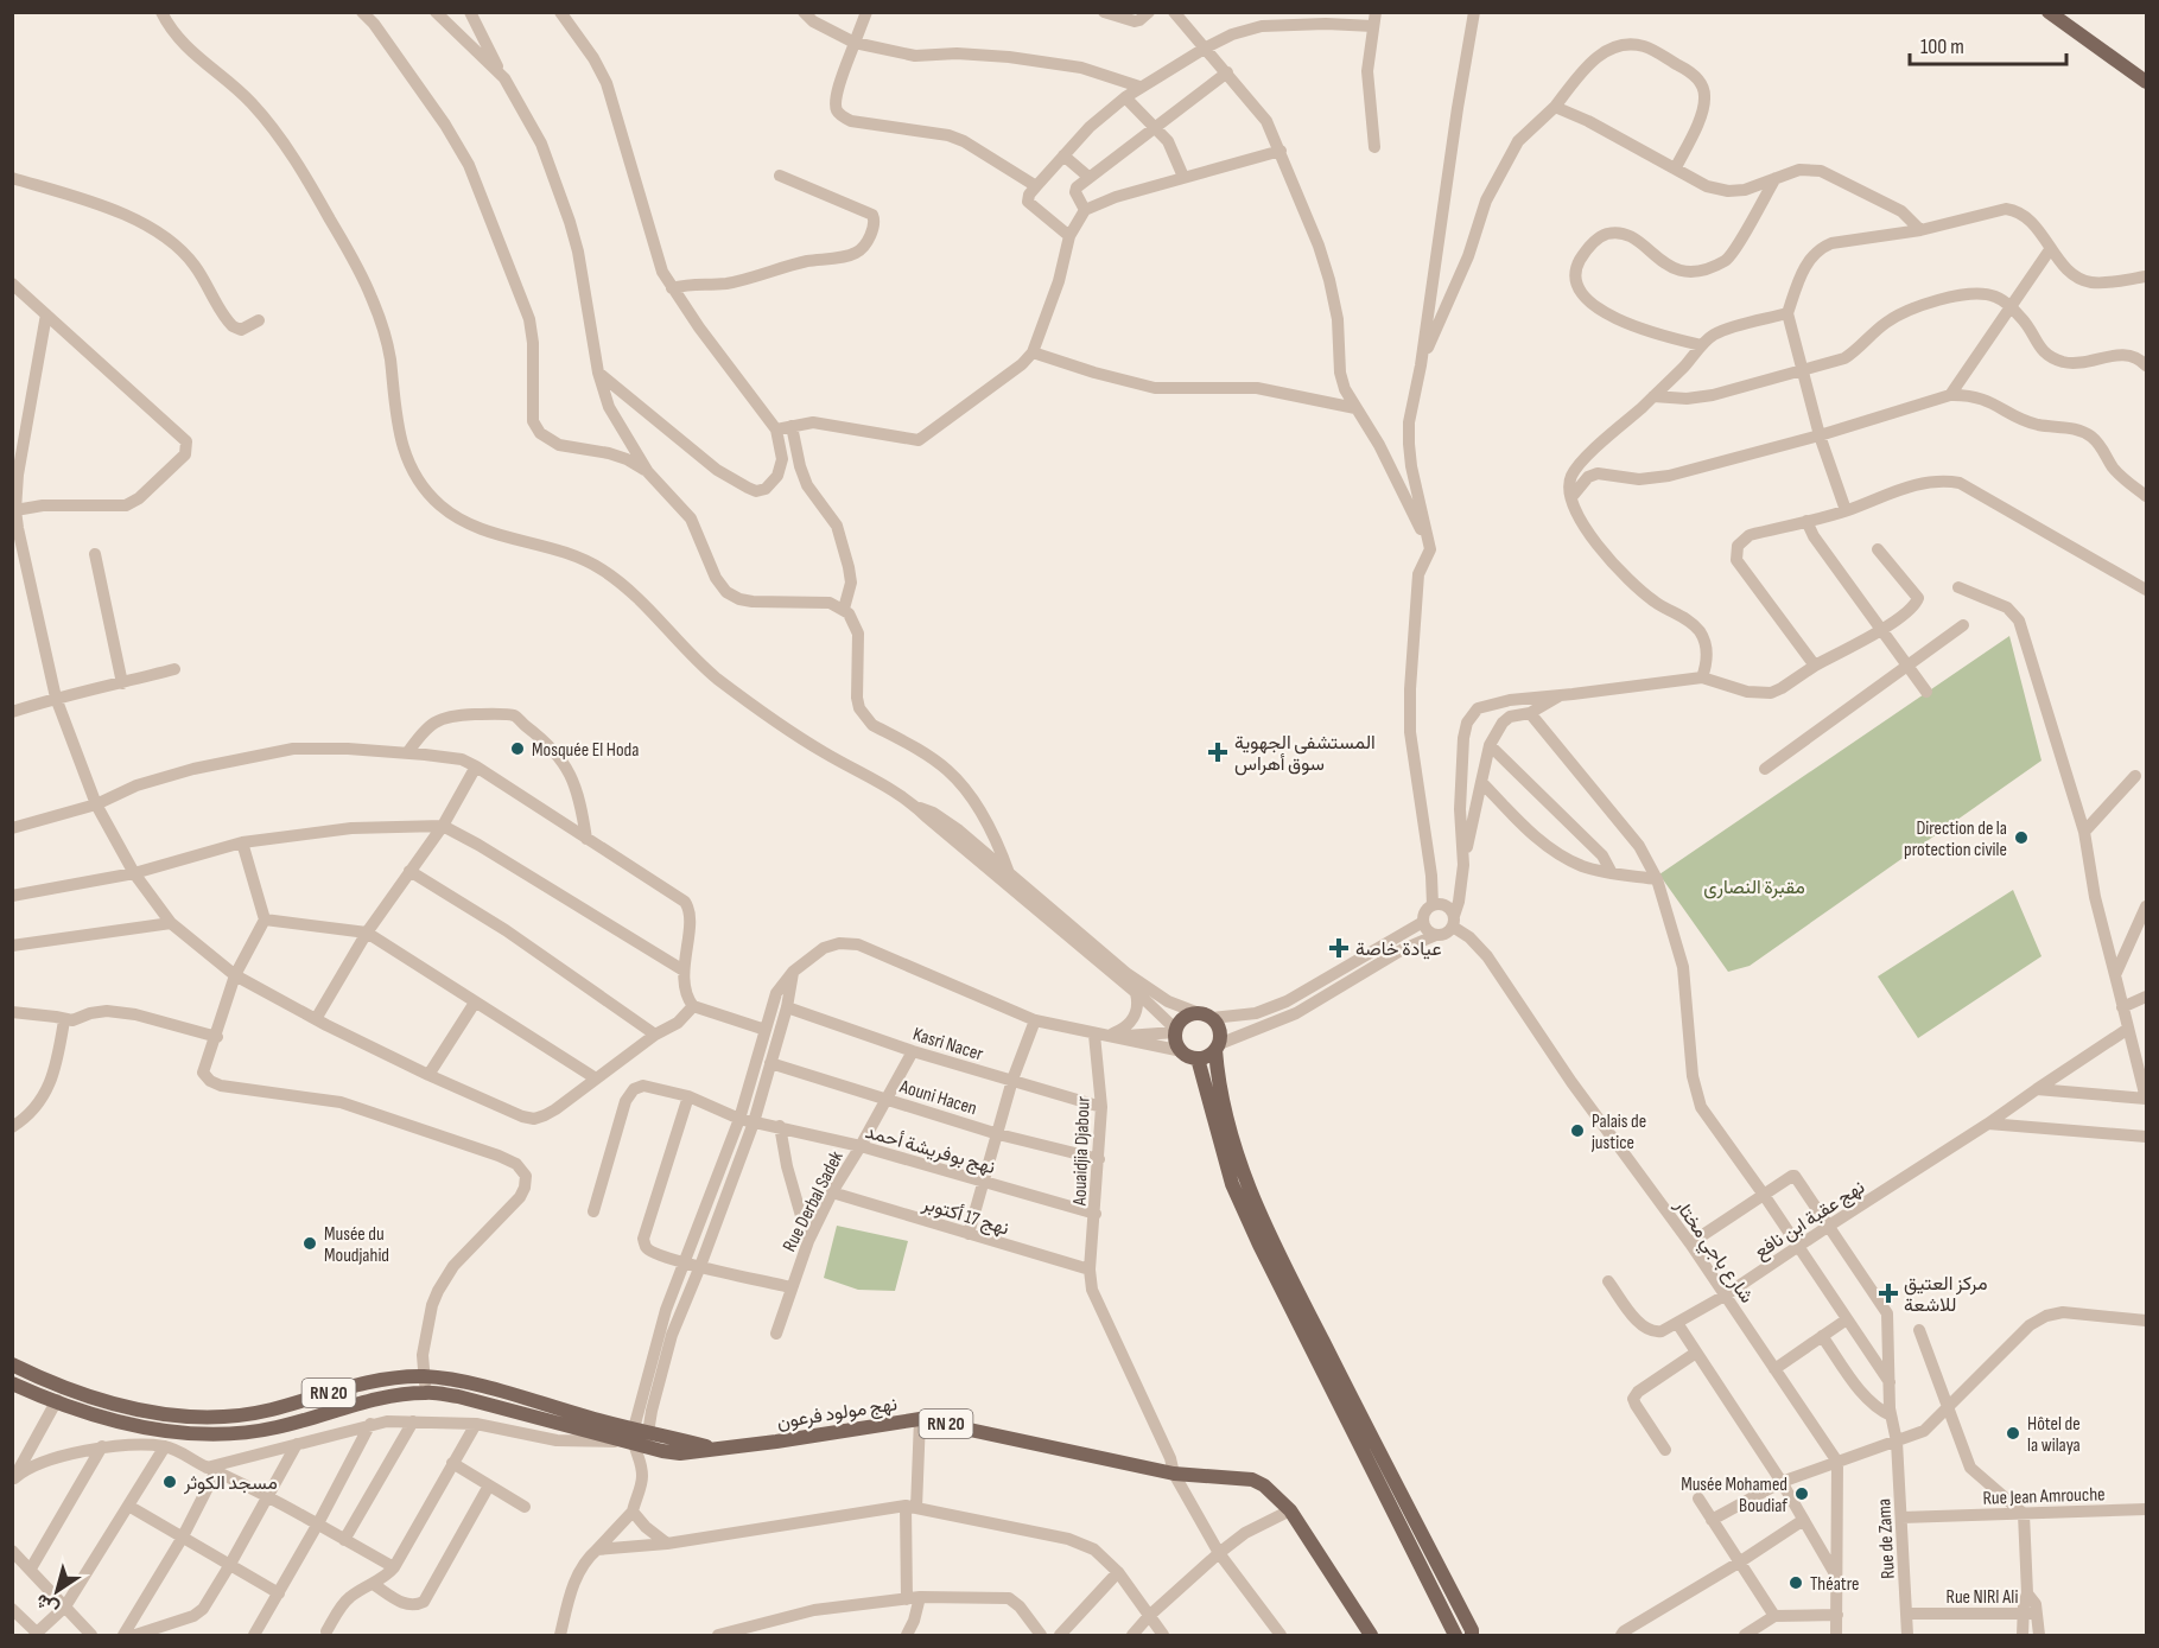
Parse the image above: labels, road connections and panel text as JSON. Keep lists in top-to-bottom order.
{
  "streets": {
    "main road": ["RN 20", "نهج مولود فرعون"],
    "street": [
      "Kasri Nacer",
      "Aouni Hacen",
      "نهج بوفريشة أحمد",
      "Aouaidjia Djabour",
      "Rue Derbal Sadek",
      "نهج 17 أكتوبر",
      "نهج عقبة ابن نافع",
      "شارع باجي مختار",
      "Rue Jean Amrouche",
      "Rue de Zama",
      "Rue NIRI Ali"
    ]
  },
  "crossings": [
    ["Kasri Nacer", "Aouaidjia Djabour"],
    ["Kasri Nacer", "Rue Derbal Sadek"],
    ["Aouni Hacen", "Aouaidjia Djabour"],
    ["Aouni Hacen", "Rue Derbal Sadek"],
    ["نهج بوفريشة أحمد", "Aouaidjia Djabour"],
    ["نهج بوفريشة أحمد", "Rue Derbal Sadek"],
    ["Aouaidjia Djabour", "نهج 17 أكتوبر"],
    ["Rue Derbal Sadek", "نهج 17 أكتوبر"],
    ["نهج عقبة ابن نافع", "شارع باجي مختار"],
    ["نهج عقبة ابن نافع", "Rue de Zama"],
    ["RN 20", "نهج مولود فرعون"],
    ["Rue Jean Amrouche", "Rue de Zama"],
    ["Rue de Zama", "Rue NIRI Ali"]
  ],
  "parks": ["مقبرة النصارى"],
  "places": {
    "other": [
      "Mosquée El Hoda",
      "Direction de la protection civile",
      "Palais de justice",
      "Musée du Moudjahid",
      "Hôtel de la wilaya",
      "مسجد الكوثر",
      "Musée Mohamed Boudiaf",
      "Théatre"
    ],
    "health": ["المستشفى الجهوية سوق أهراس", "عيادة خاصة", "مركز العتيق للاشعة"]
  },
  "scale_bar": "100 m",
  "north": "bottom left"
}
